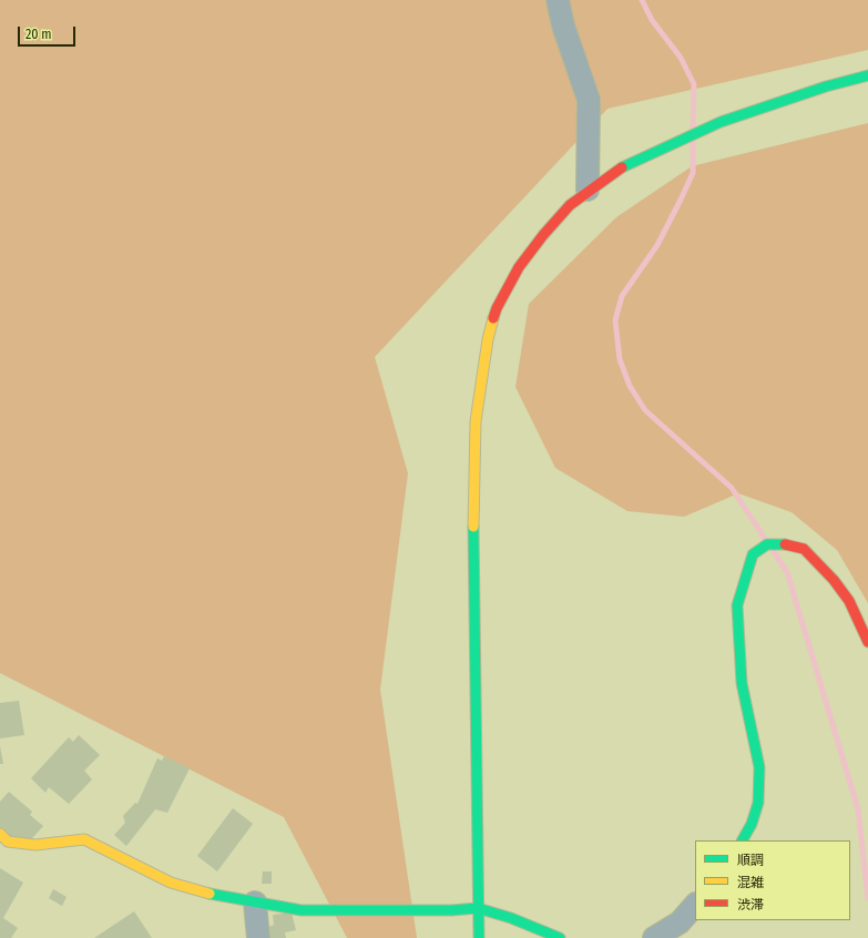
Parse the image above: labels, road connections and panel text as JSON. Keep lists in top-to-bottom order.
{
  "legend": ["順調", "混雑", "渋滞"],
  "scale_bar": "20 m"
}
